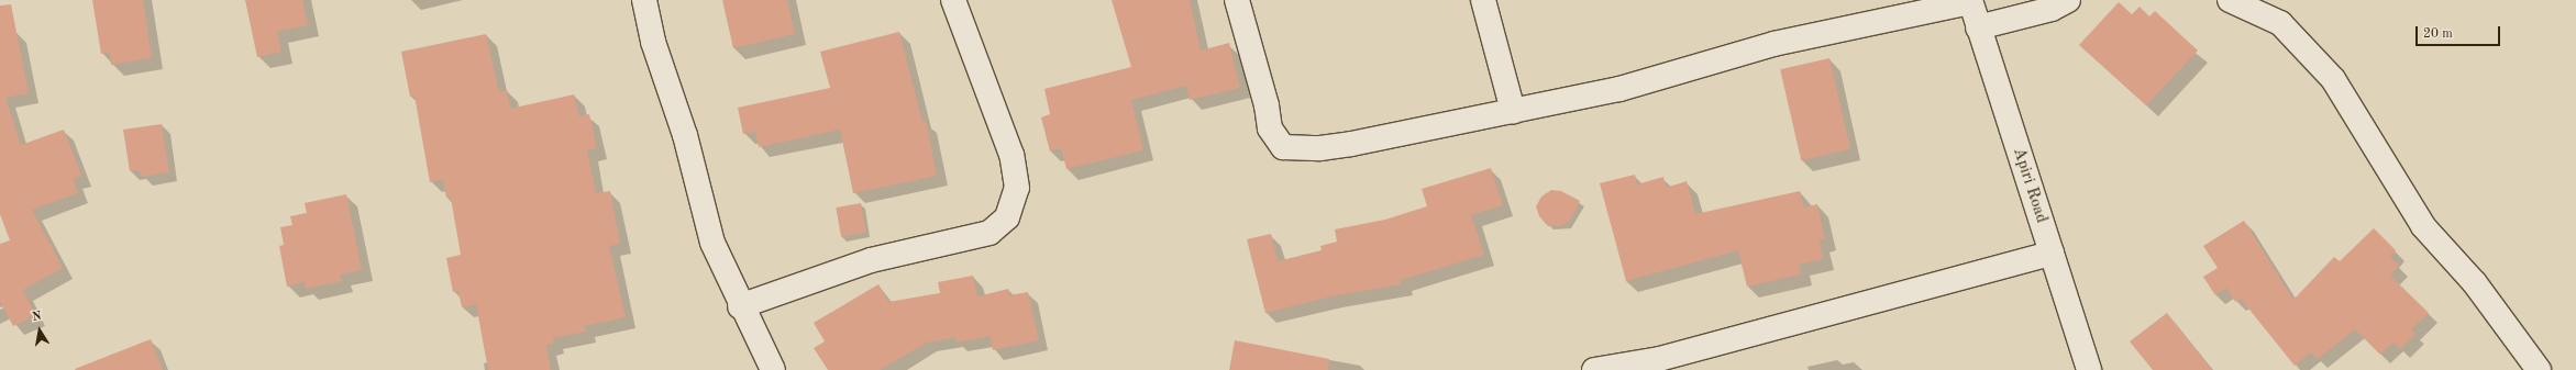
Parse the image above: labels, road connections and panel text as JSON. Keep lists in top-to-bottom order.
{
  "streets": {
    "street": ["Apiri Road"]
  },
  "scale_bar": "20 m",
  "north": "top"
}
